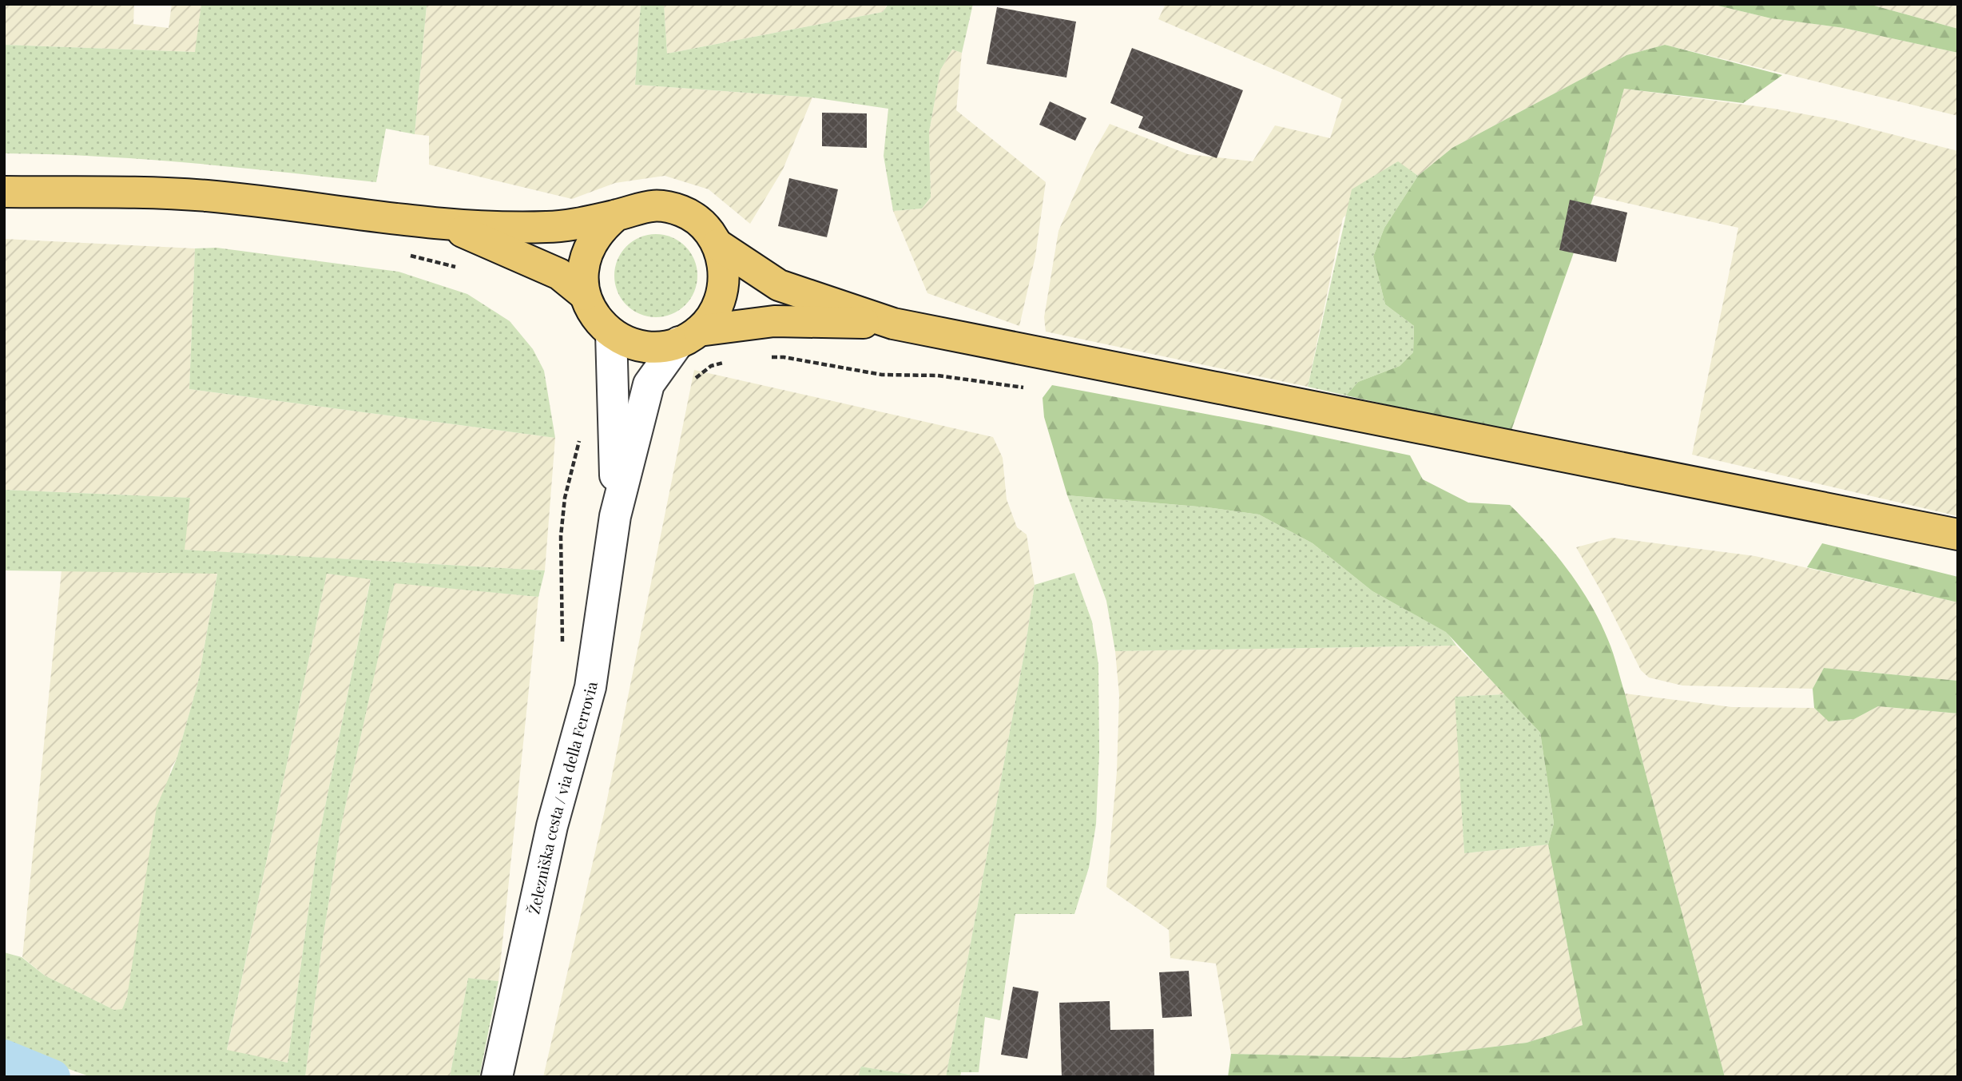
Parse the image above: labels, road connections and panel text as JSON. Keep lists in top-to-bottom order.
{
  "streets": {
    "street": ["Železniška cesta / via della Ferrovia"]
  }
}
